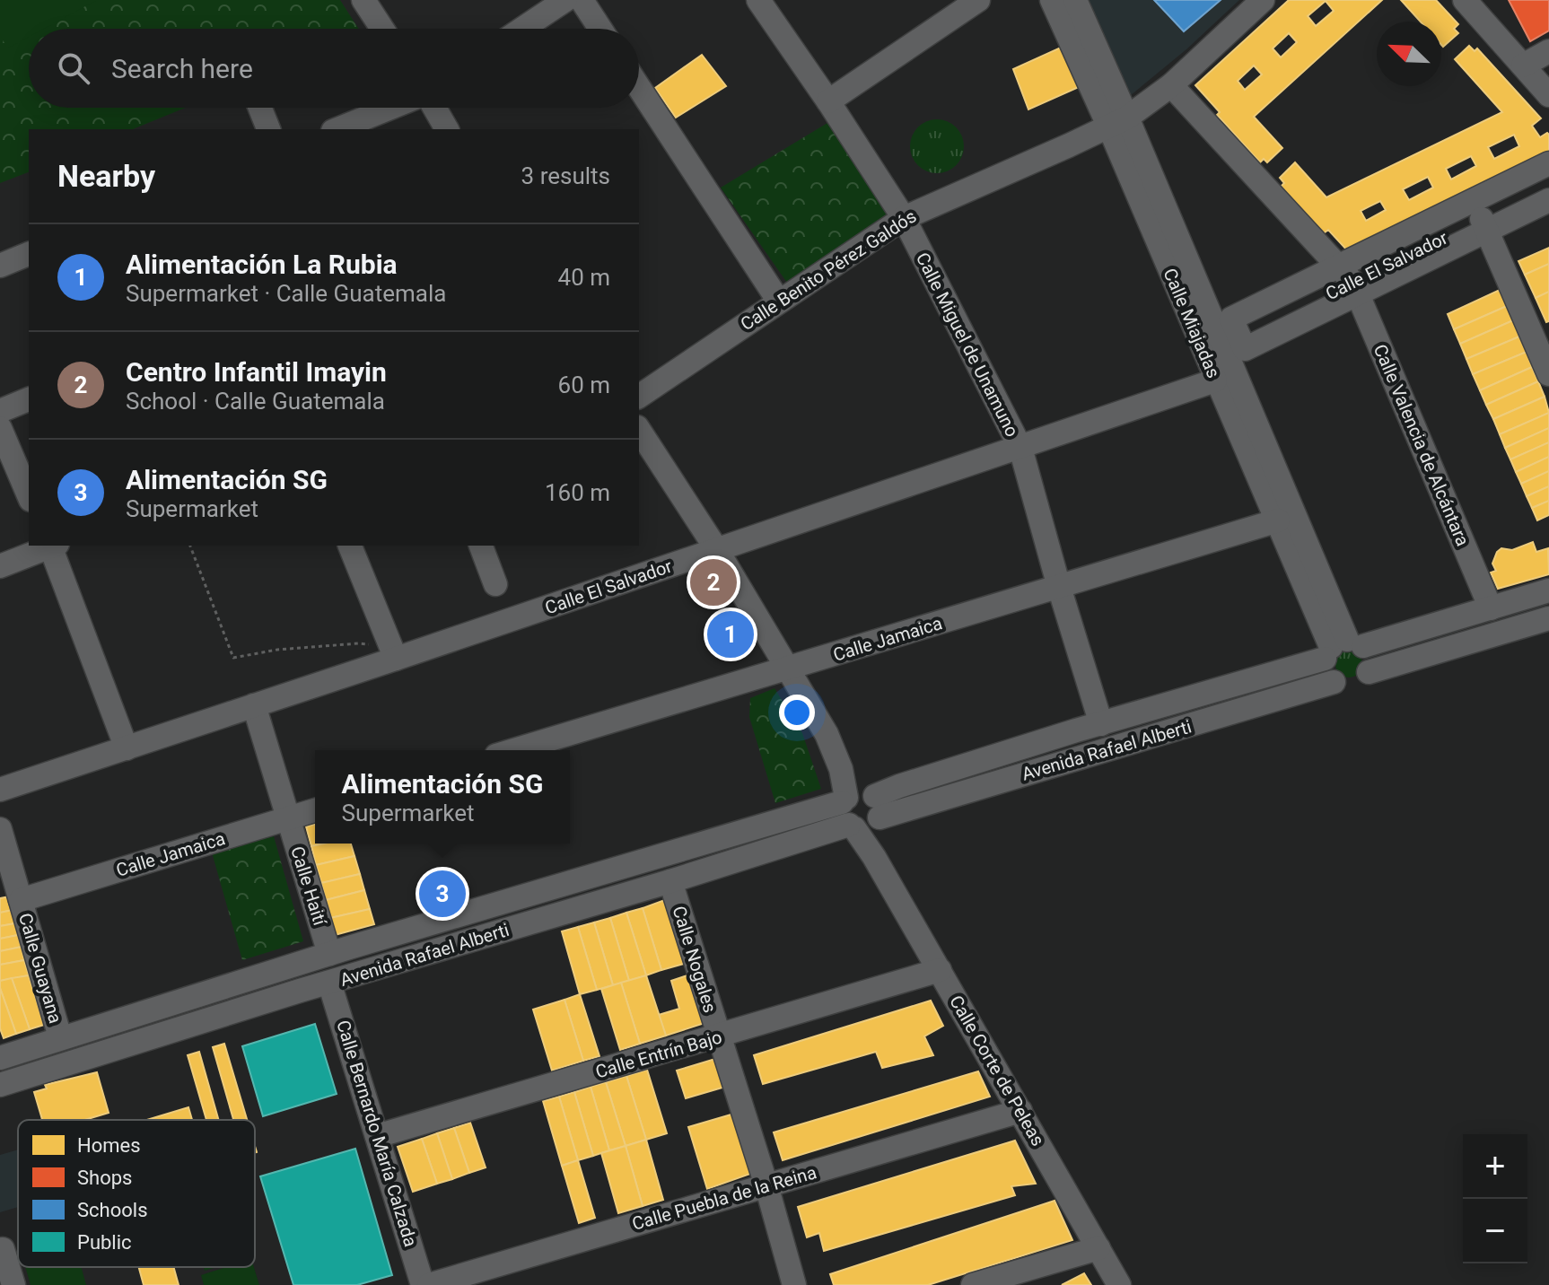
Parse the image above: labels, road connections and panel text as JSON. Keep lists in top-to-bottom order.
{
  "streets": {
    "street": [
      "Calle El Salvador",
      "Calle Benito Pérez Galdós",
      "Calle Miajadas",
      "Calle Miguel de Unamuno",
      "Calle Valencia de Alcántara",
      "Calle Jamaica",
      "Avenida Rafael Alberti",
      "Calle Haití",
      "Calle Nogales",
      "Calle Guayana",
      "Calle Entrín Bajo",
      "Calle Corte de Peleas",
      "Calle Bernardo María Calzada",
      "Calle Puebla de la Reina"
    ]
  },
  "crossings": [
    ["Calle El Salvador", "Calle Miajadas"],
    ["Calle El Salvador", "Calle Miguel de Unamuno"],
    ["Calle El Salvador", "Calle Valencia de Alcántara"],
    ["Calle El Salvador", "Calle Haití"],
    ["Calle El Salvador", "Calle Corte de Peleas"],
    ["Calle Benito Pérez Galdós", "Calle Miajadas"],
    ["Calle Benito Pérez Galdós", "Calle Miguel de Unamuno"],
    ["Calle Benito Pérez Galdós", "Calle Valencia de Alcántara"],
    ["Calle Miajadas", "Calle Jamaica"],
    ["Calle Miajadas", "Avenida Rafael Alberti"],
    ["Calle Miguel de Unamuno", "Calle Jamaica"],
    ["Calle Miguel de Unamuno", "Avenida Rafael Alberti"],
    ["Calle Valencia de Alcántara", "Avenida Rafael Alberti"],
    ["Calle Jamaica", "Calle Haití"],
    ["Calle Jamaica", "Calle Guayana"],
    ["Calle Jamaica", "Calle Corte de Peleas"],
    ["Avenida Rafael Alberti", "Calle Haití"],
    ["Avenida Rafael Alberti", "Calle Nogales"],
    ["Avenida Rafael Alberti", "Calle Guayana"],
    ["Avenida Rafael Alberti", "Calle Corte de Peleas"],
    ["Avenida Rafael Alberti", "Calle Bernardo María Calzada"],
    ["Calle Nogales", "Calle Entrín Bajo"],
    ["Calle Nogales", "Calle Puebla de la Reina"],
    ["Calle Entrín Bajo", "Calle Corte de Peleas"],
    ["Calle Entrín Bajo", "Calle Bernardo María Calzada"],
    ["Calle Corte de Peleas", "Calle Puebla de la Reina"]
  ],
  "legend": [
    "Homes",
    "Shops",
    "Schools",
    "Public"
  ],
  "north": "top left",
  "page": {
    "search": "Search here",
    "heading": ["Nearby", "3 results"],
    "list": [
      {
        "mark": "1",
        "name": "Alimentación La Rubia",
        "note": "Supermarket · Calle Guatemala",
        "value": "40 m"
      },
      {
        "mark": "2",
        "name": "Centro Infantil Imayin",
        "note": "School · Calle Guatemala",
        "value": "60 m"
      },
      {
        "mark": "3",
        "name": "Alimentación SG",
        "note": "Supermarket",
        "value": "160 m"
      }
    ],
    "pins": ["2", "1", "3"],
    "popup": ["Alimentación SG", "Supermarket"],
    "map_buttons": ["+", "−"]
  }
}
